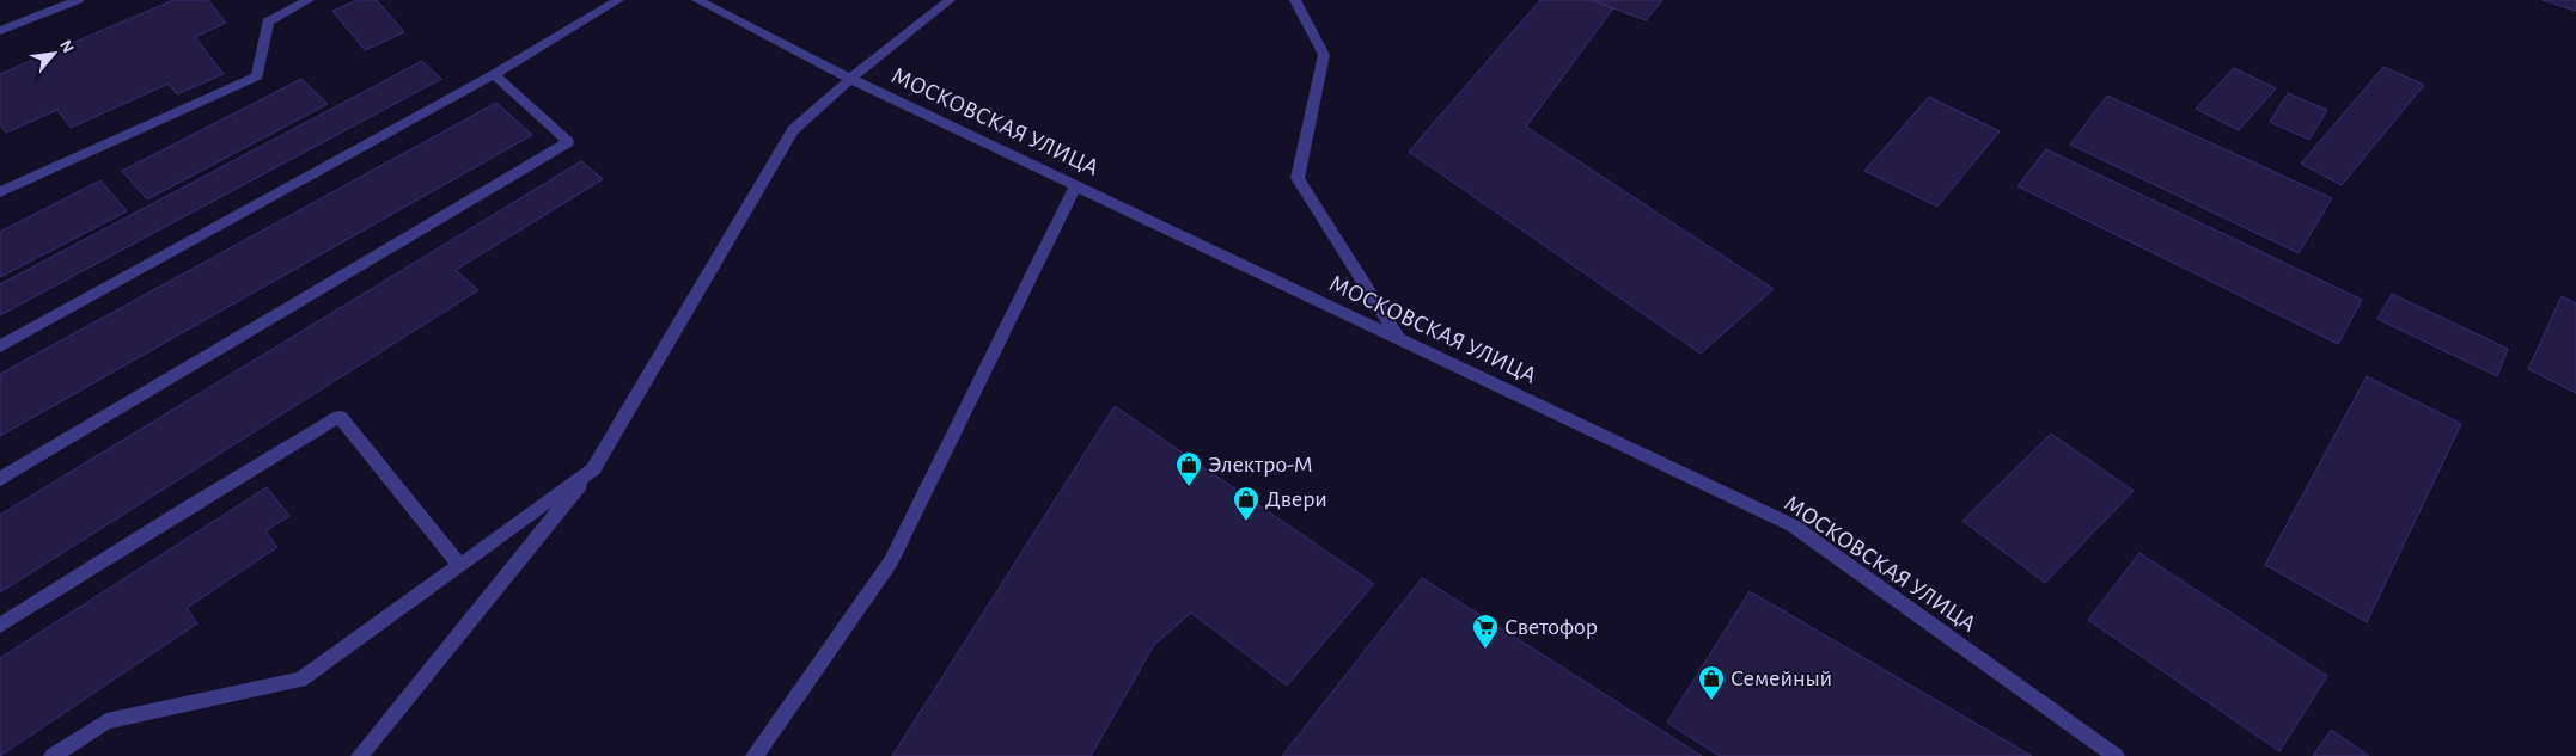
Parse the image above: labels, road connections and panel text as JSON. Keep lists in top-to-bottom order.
{
  "streets": {
    "street": ["МОСКОВСКАЯ УЛИЦА"]
  },
  "places": {
    "shop": ["Электро-М", "Двери", "Семейный"],
    "supermarket": ["Светофор"]
  },
  "north": "top right"
}
